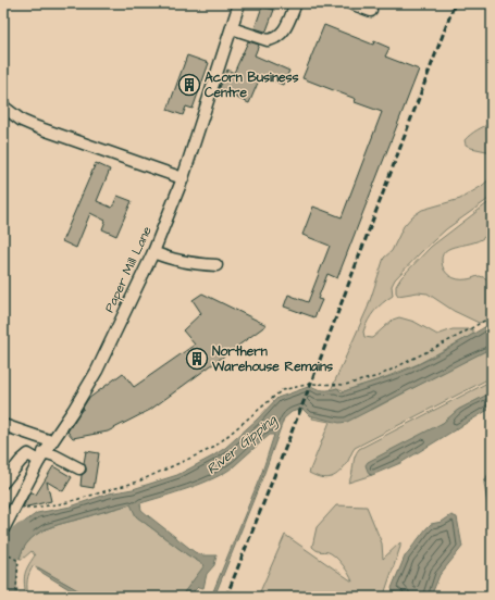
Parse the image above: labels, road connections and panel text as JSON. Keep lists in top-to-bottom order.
{
  "streets": {
    "street": ["Paper Mill Lane"]
  },
  "water": ["River Gipping"],
  "places": {
    "building": ["Acorn Business Centre", "Northern Warehouse Remains"]
  }
}
